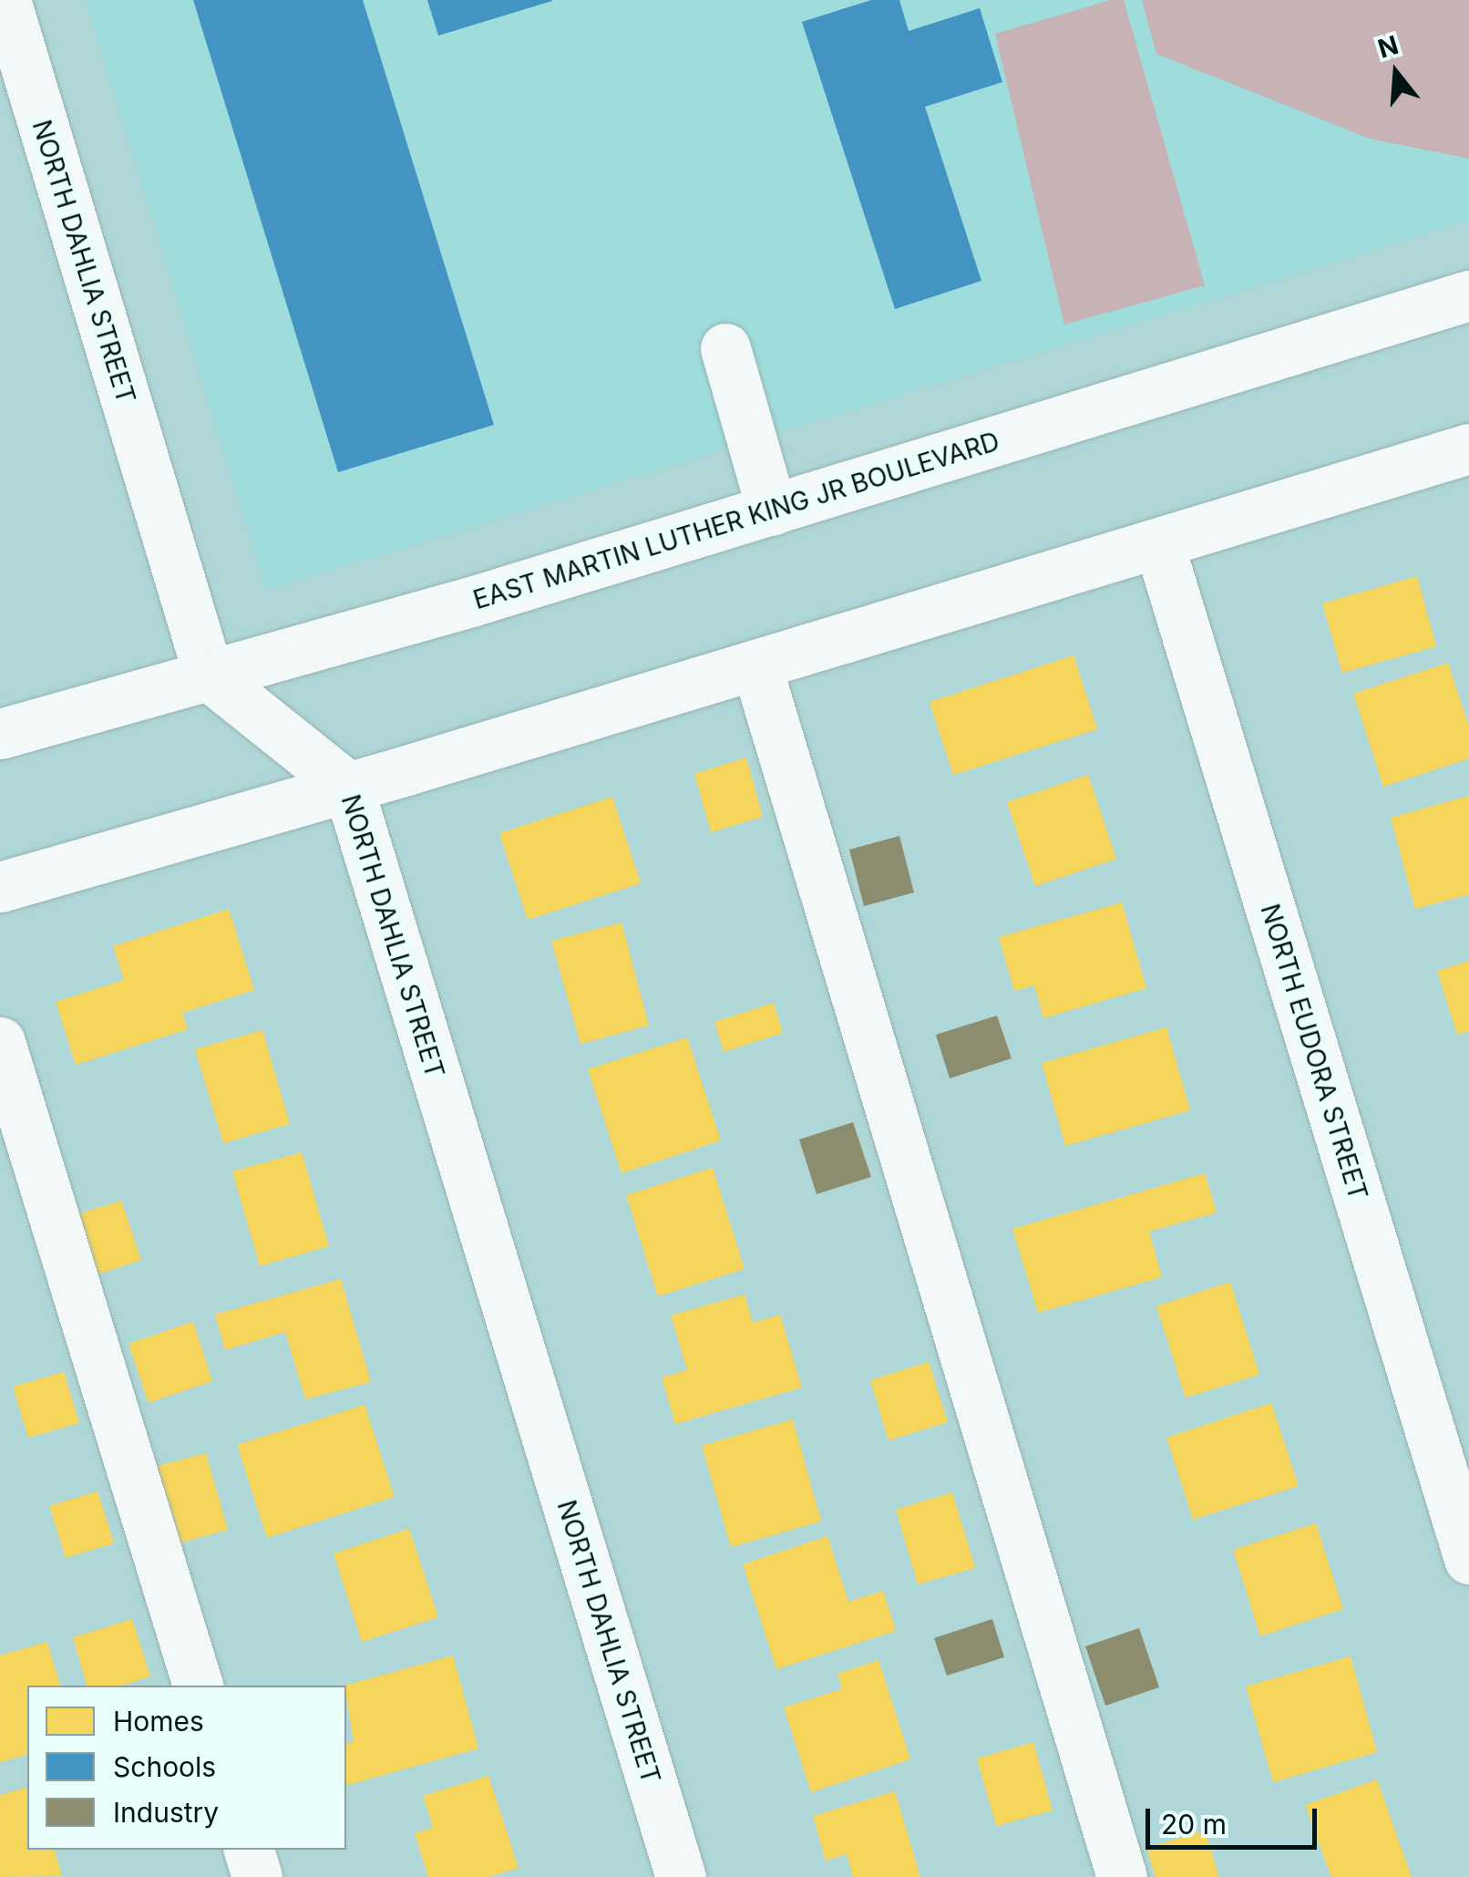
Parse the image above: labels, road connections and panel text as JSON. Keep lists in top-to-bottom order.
{
  "streets": {
    "main road": ["NORTH DAHLIA STREET", "EAST MARTIN LUTHER KING JR BOULEVARD", "NORTH EUDORA STREET"]
  },
  "crossings": [
    ["NORTH DAHLIA STREET", "EAST MARTIN LUTHER KING JR BOULEVARD"]
  ],
  "legend": ["Homes", "Schools", "Industry"],
  "scale_bar": "20 m",
  "north": "top"
}
